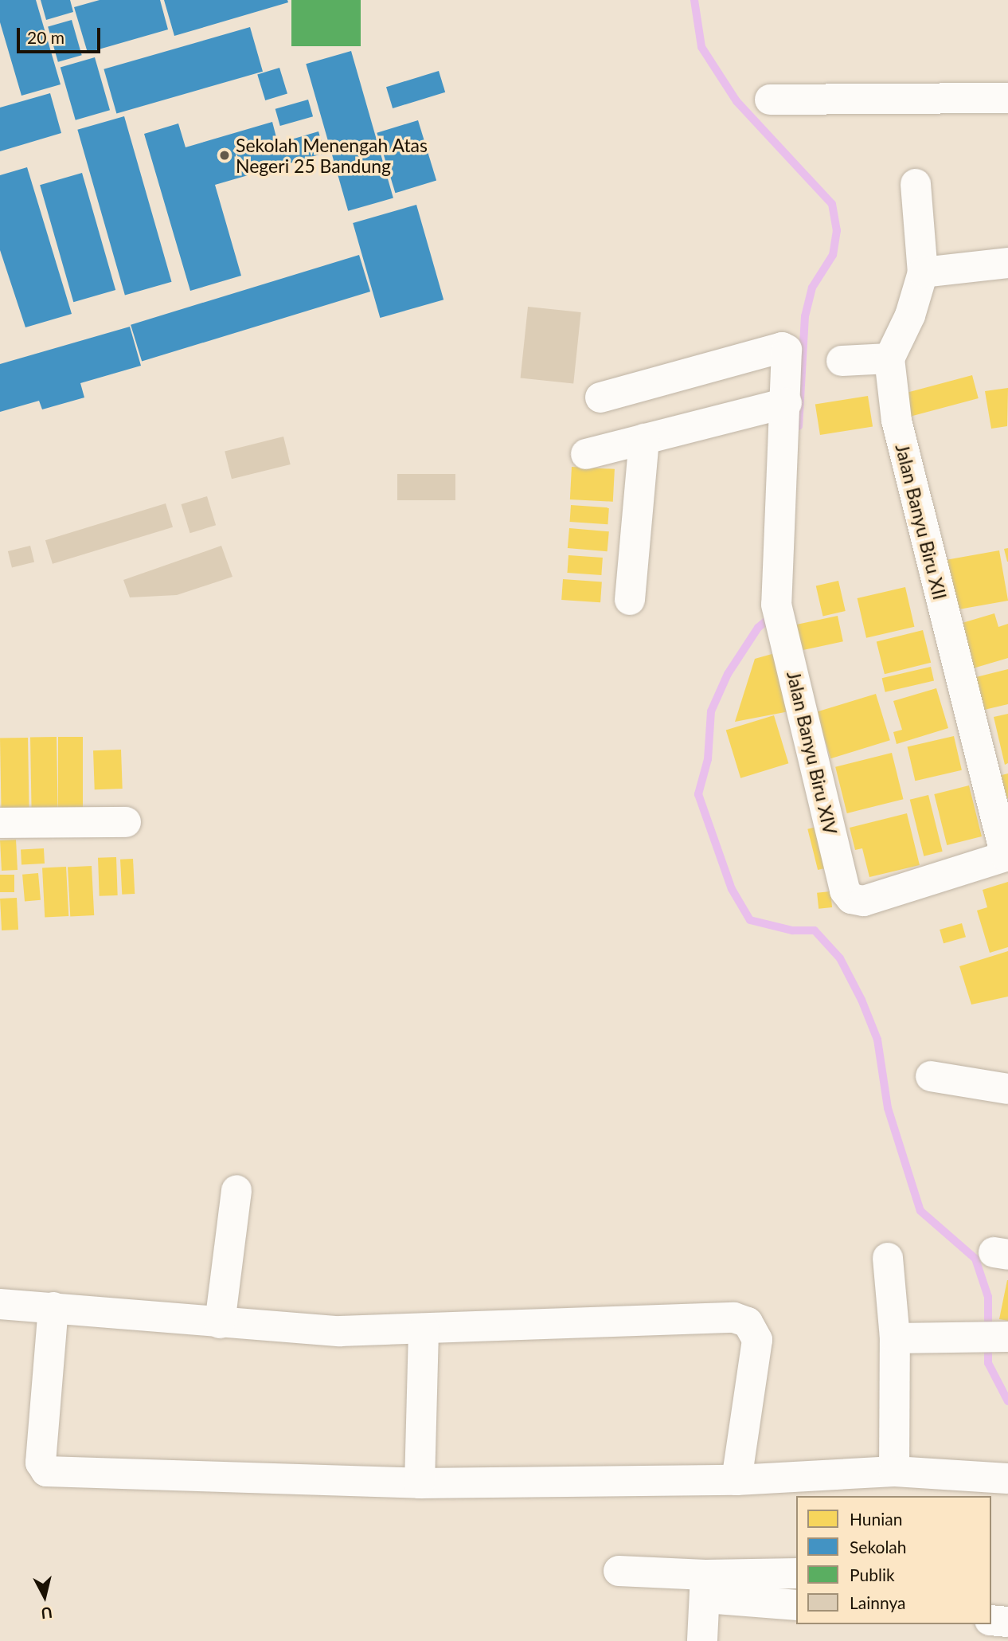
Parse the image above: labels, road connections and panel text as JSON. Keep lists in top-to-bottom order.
{
  "streets": {
    "street": ["Jalan Banyu Biru XII", "Jalan Banyu Biru XIV"]
  },
  "crossings": [
    ["Jalan Banyu Biru XII", "Jalan Banyu Biru XIV"]
  ],
  "places": ["Sekolah Menengah Atas Negeri 25 Bandung"],
  "legend": [
    "Hunian",
    "Sekolah",
    "Publik",
    "Lainnya"
  ],
  "scale_bar": "20 m",
  "north": "bottom"
}
